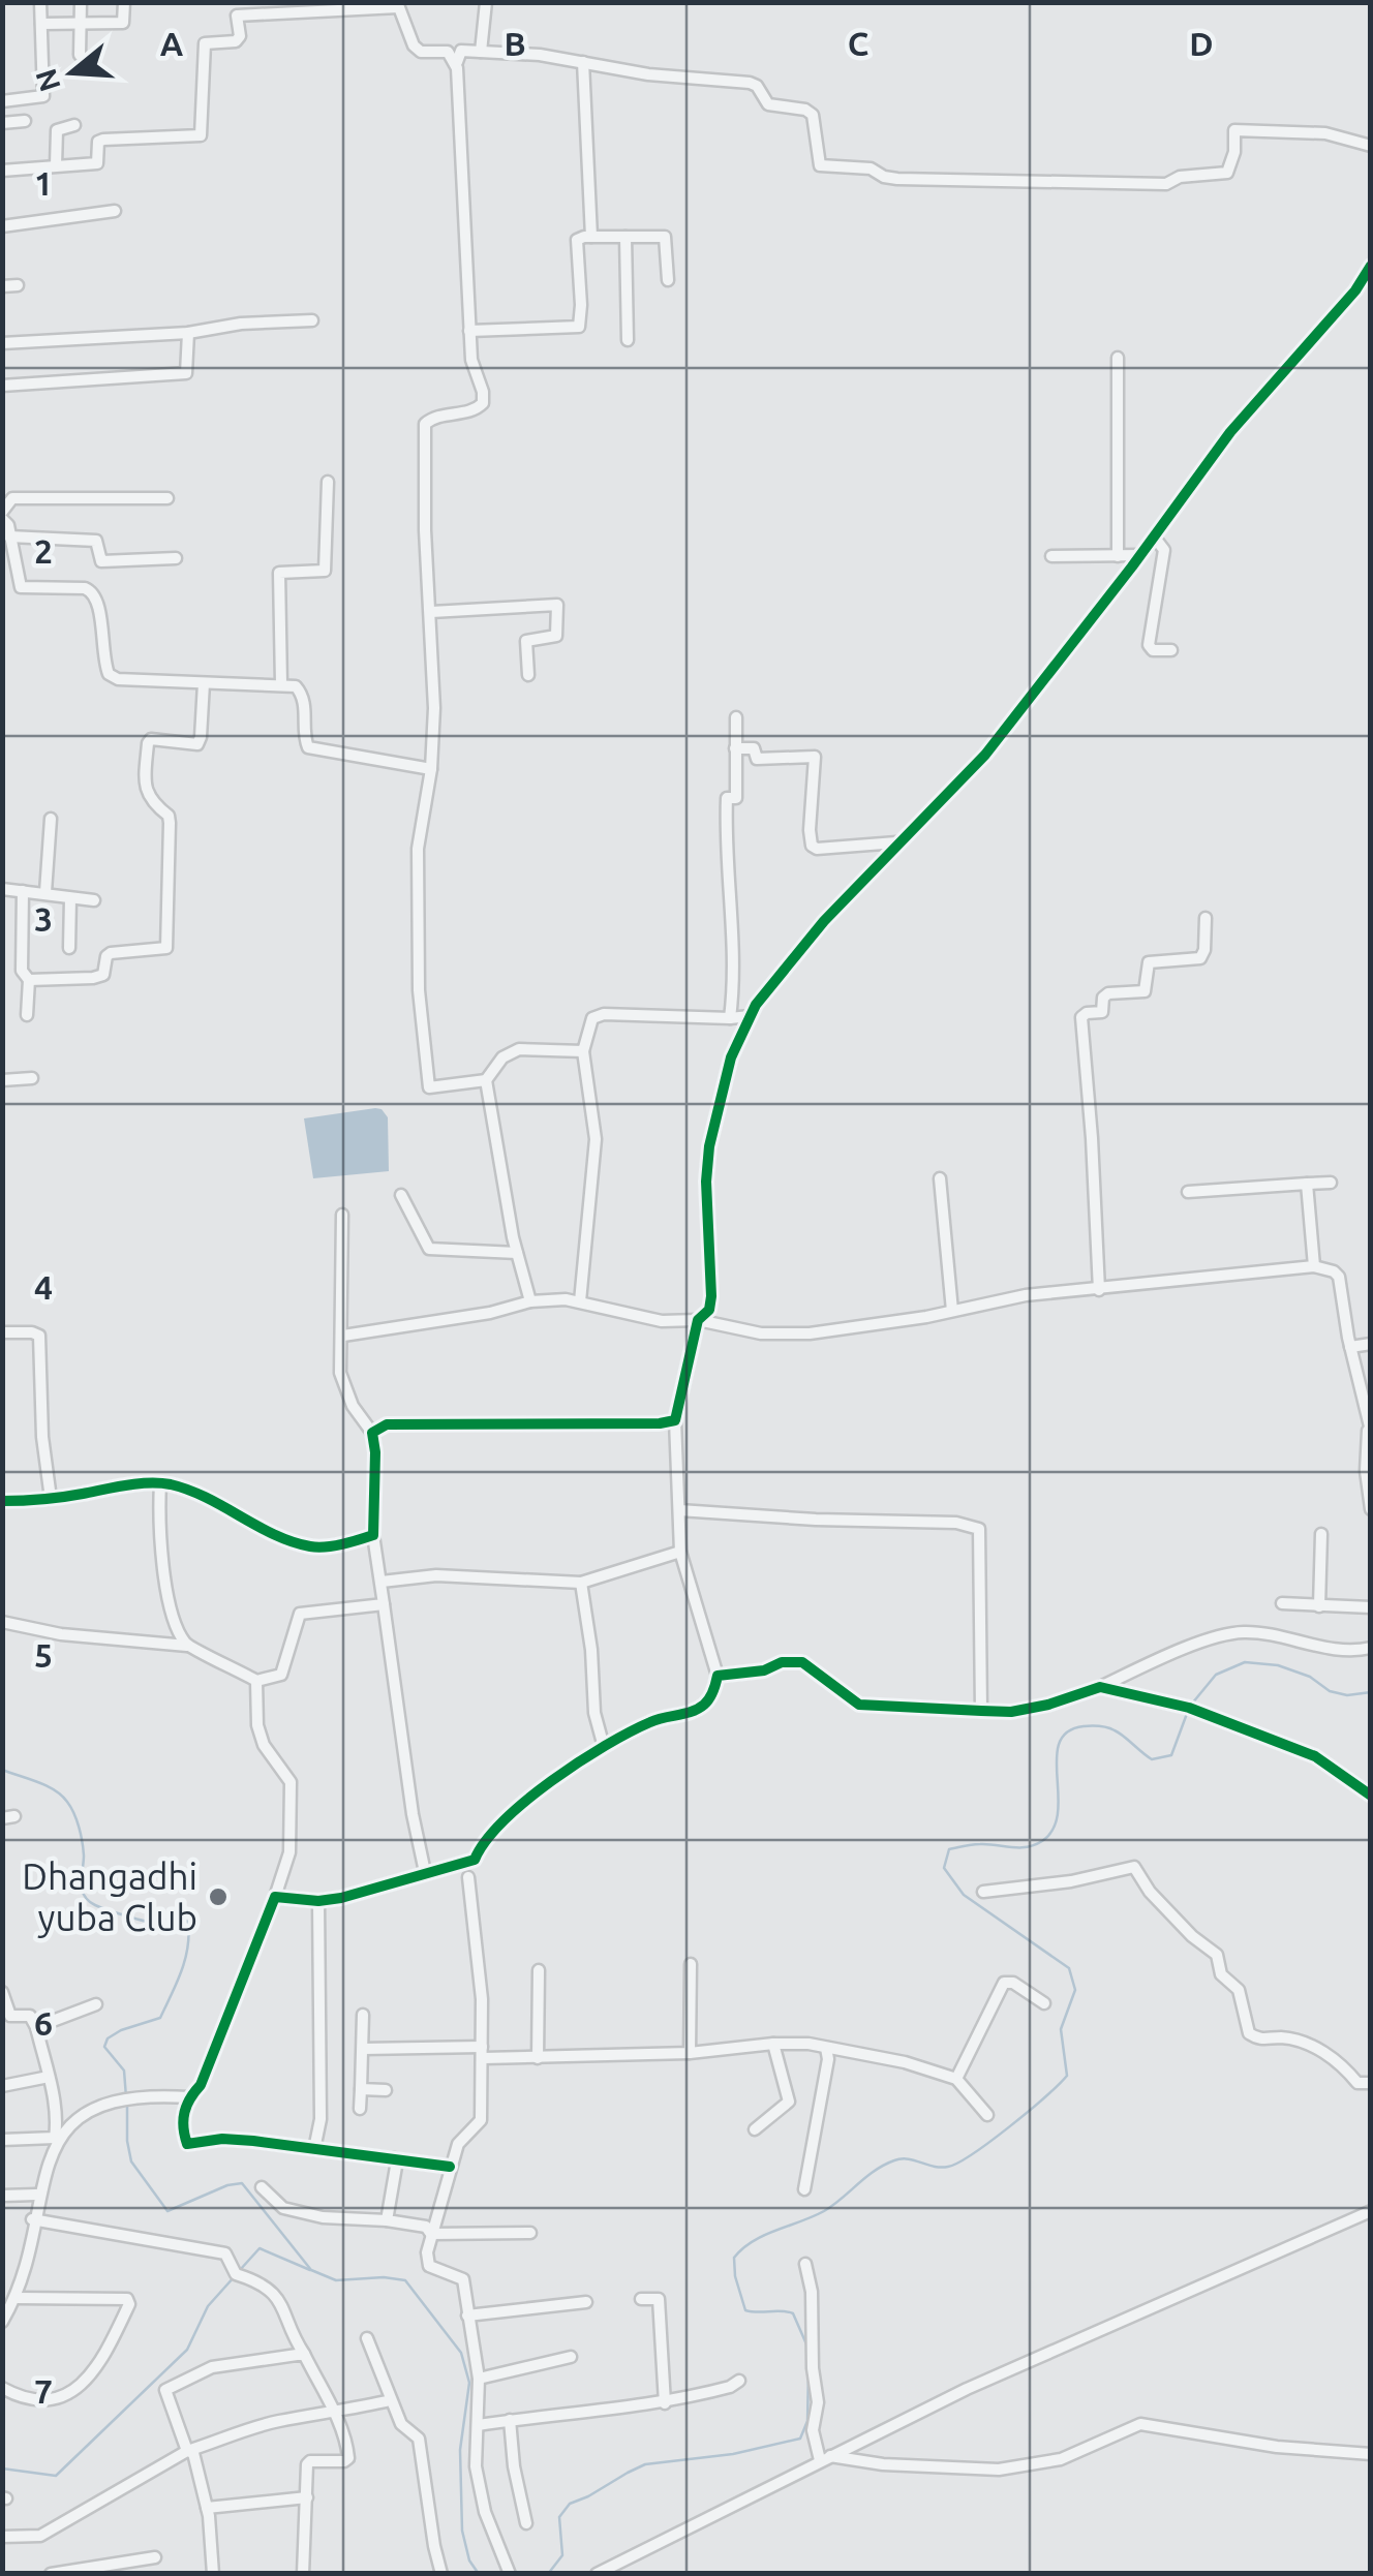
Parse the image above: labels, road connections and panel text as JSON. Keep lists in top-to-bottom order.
{
  "places": ["Dhangadhi yuba Club"],
  "north": "left",
  "grid": {
    "columns": [
      "A",
      "B",
      "C",
      "D"
    ],
    "rows": [
      "1",
      "2",
      "3",
      "4",
      "5",
      "6",
      "7"
    ]
  }
}
